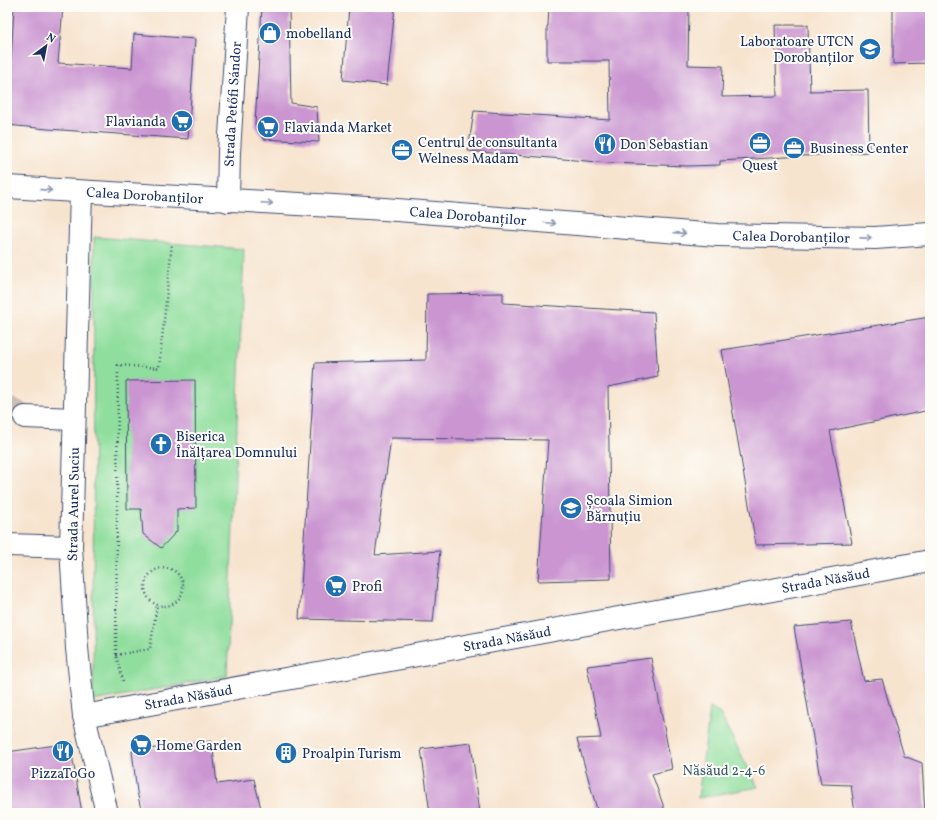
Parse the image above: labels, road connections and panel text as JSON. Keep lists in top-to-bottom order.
{
  "streets": {
    "street": [
      "Strada Petőfi Sándor",
      "Calea Dorobanților",
      "Strada Aurel Suciu",
      "Strada Năsăud"
    ]
  },
  "crossings": [
    ["Strada Petőfi Sándor", "Calea Dorobanților"],
    ["Calea Dorobanților", "Strada Aurel Suciu"],
    ["Strada Aurel Suciu", "Strada Năsăud"]
  ],
  "one_way": ["Calea Dorobanților"],
  "parks": ["Năsăud 2-4-6"],
  "places": {
    "shop": ["mobelland"],
    "school or university": ["Laboratoare UTCN Dorobanților", "Școala Simion Bărnuțiu"],
    "supermarket": [
      "Flavianda",
      "Flavianda Market",
      "Profi",
      "Home Garden"
    ],
    "office": ["Quest", "Business Center", "Centrul de consultanta Welness Madam"],
    "restaurant": ["Don Sebastian", "PizzaToGo"],
    "church": ["Biserica Înălțarea Domnului"],
    "building": ["Proalpin Turism"]
  },
  "north": "top right"
}
